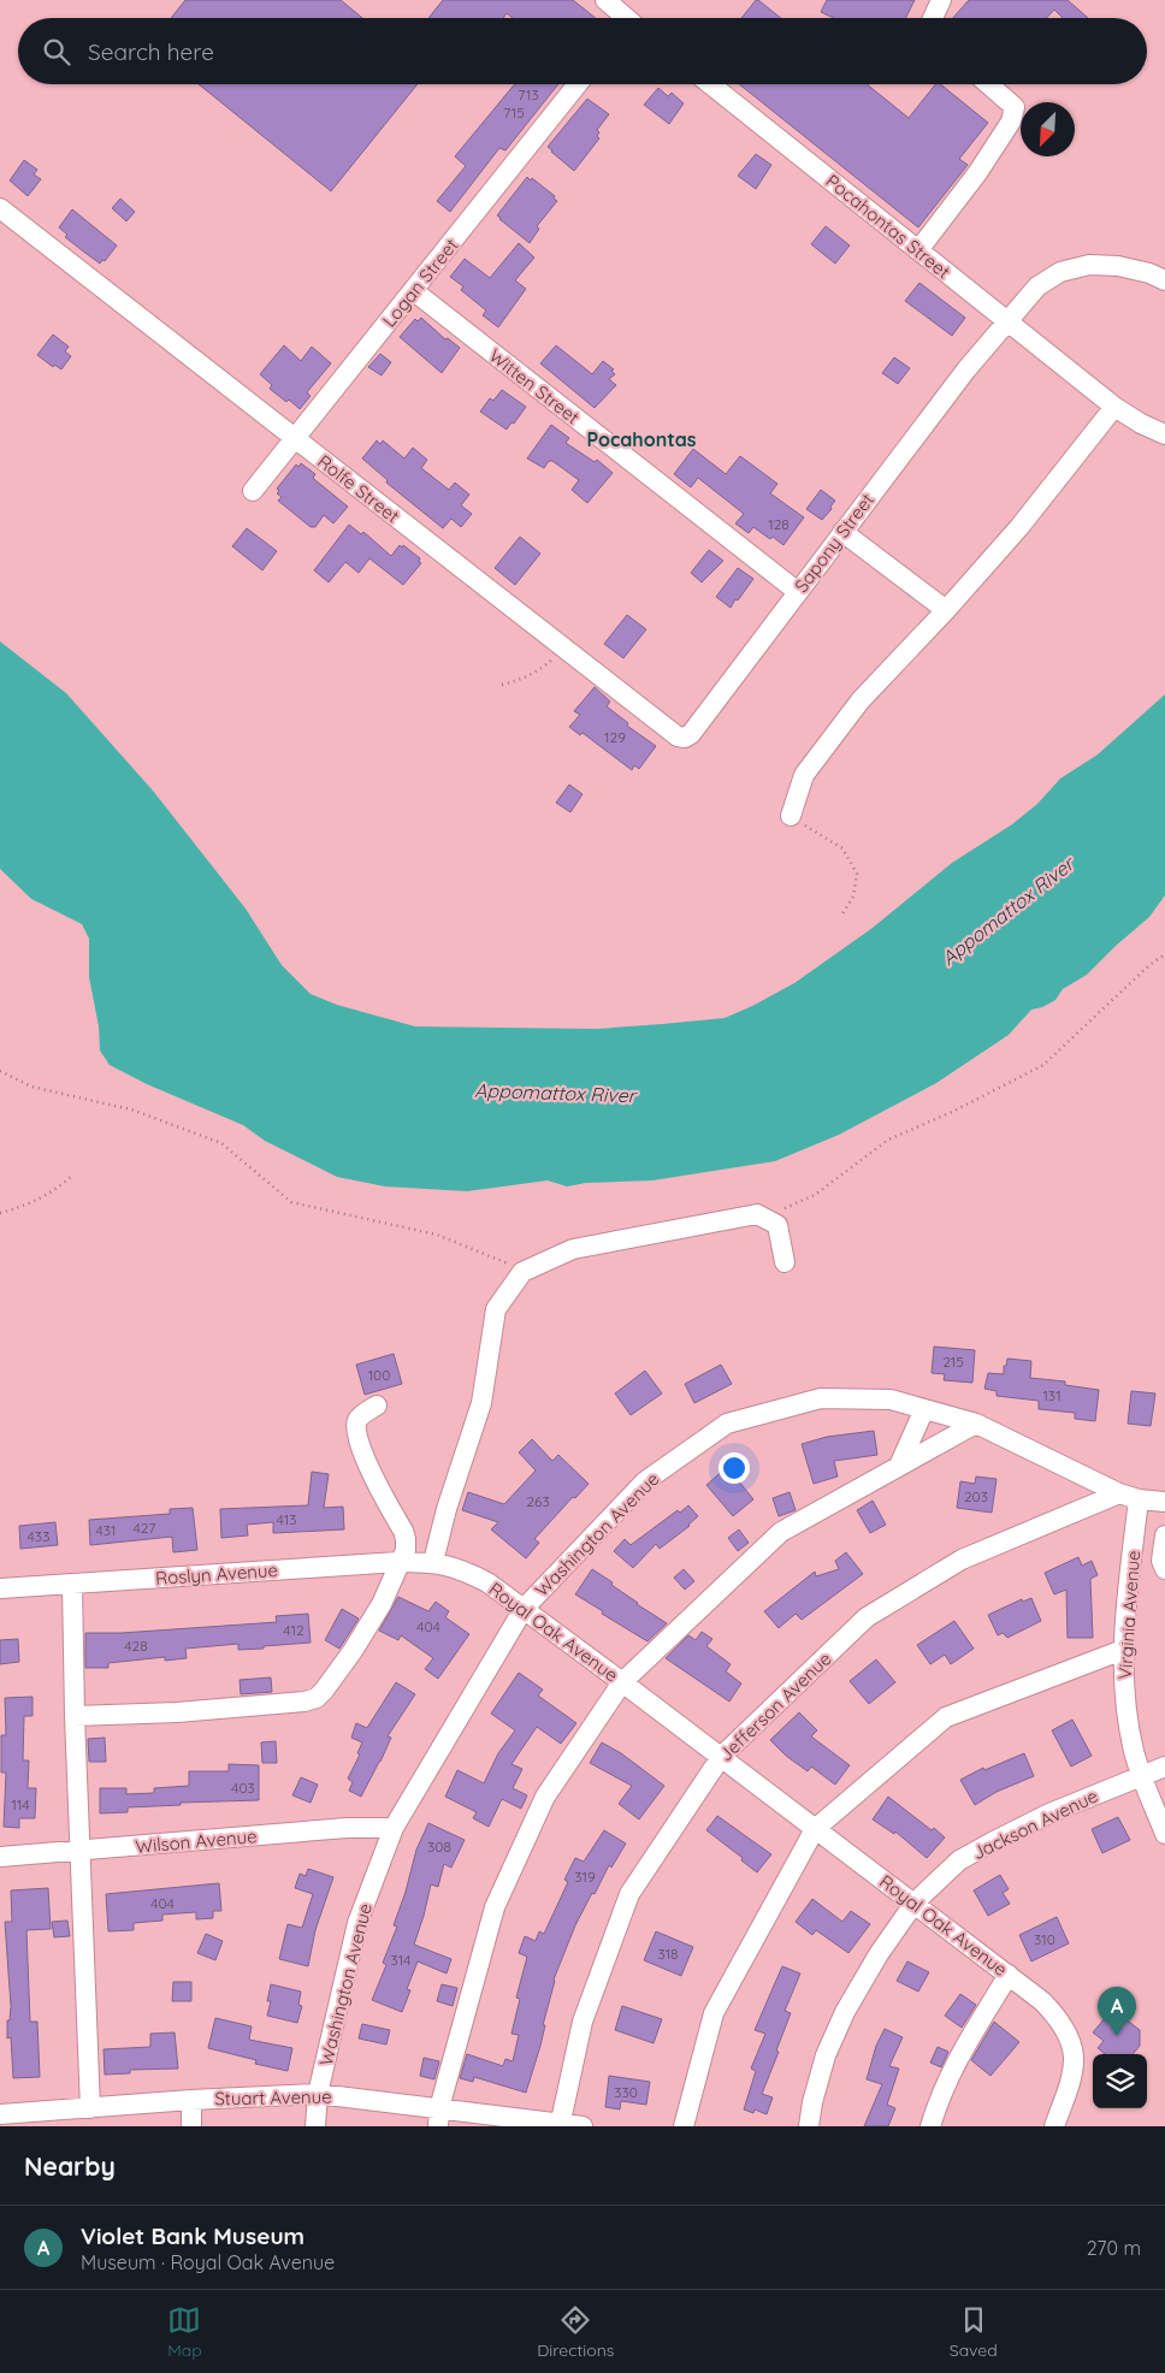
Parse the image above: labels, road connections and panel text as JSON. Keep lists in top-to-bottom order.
{
  "streets": {
    "street": [
      "Pocahontas Street",
      "Logan Street",
      "Witten Street",
      "Rolfe Street",
      "Sapony Street",
      "Washington Avenue",
      "Roslyn Avenue",
      "Virginia Avenue",
      "Royal Oak Avenue",
      "Jefferson Avenue",
      "Jackson Avenue",
      "Wilson Avenue",
      "Stuart Avenue"
    ]
  },
  "crossings": [
    ["Pocahontas Street", "Sapony Street"],
    ["Logan Street", "Witten Street"],
    ["Logan Street", "Rolfe Street"],
    ["Witten Street", "Sapony Street"],
    ["Rolfe Street", "Sapony Street"],
    ["Washington Avenue", "Virginia Avenue"],
    ["Washington Avenue", "Royal Oak Avenue"],
    ["Washington Avenue", "Jefferson Avenue"],
    ["Washington Avenue", "Wilson Avenue"],
    ["Washington Avenue", "Stuart Avenue"],
    ["Roslyn Avenue", "Royal Oak Avenue"],
    ["Virginia Avenue", "Jefferson Avenue"],
    ["Virginia Avenue", "Jackson Avenue"],
    ["Royal Oak Avenue", "Jefferson Avenue"],
    ["Royal Oak Avenue", "Jackson Avenue"],
    ["Jefferson Avenue", "Stuart Avenue"]
  ],
  "districts": ["Pocahontas"],
  "water": ["Appomattox River"],
  "house_numbers": [
    "713",
    "715",
    "128",
    "129",
    "215",
    "100",
    "131",
    "203",
    "263",
    "413",
    "427",
    "431",
    "433",
    "404",
    "412",
    "428",
    "403",
    "114",
    "308",
    "319",
    "404",
    "310",
    "318",
    "314",
    "330"
  ],
  "north": "bottom left",
  "page": {
    "search": "Search here",
    "pins": "A",
    "heading": "Nearby",
    "list": [
      {
        "mark": "A",
        "name": "Violet Bank Museum",
        "note": "Museum · Royal Oak Avenue",
        "value": "270 m"
      }
    ],
    "nav": ["Map", "Directions", "Saved"]
  }
}
